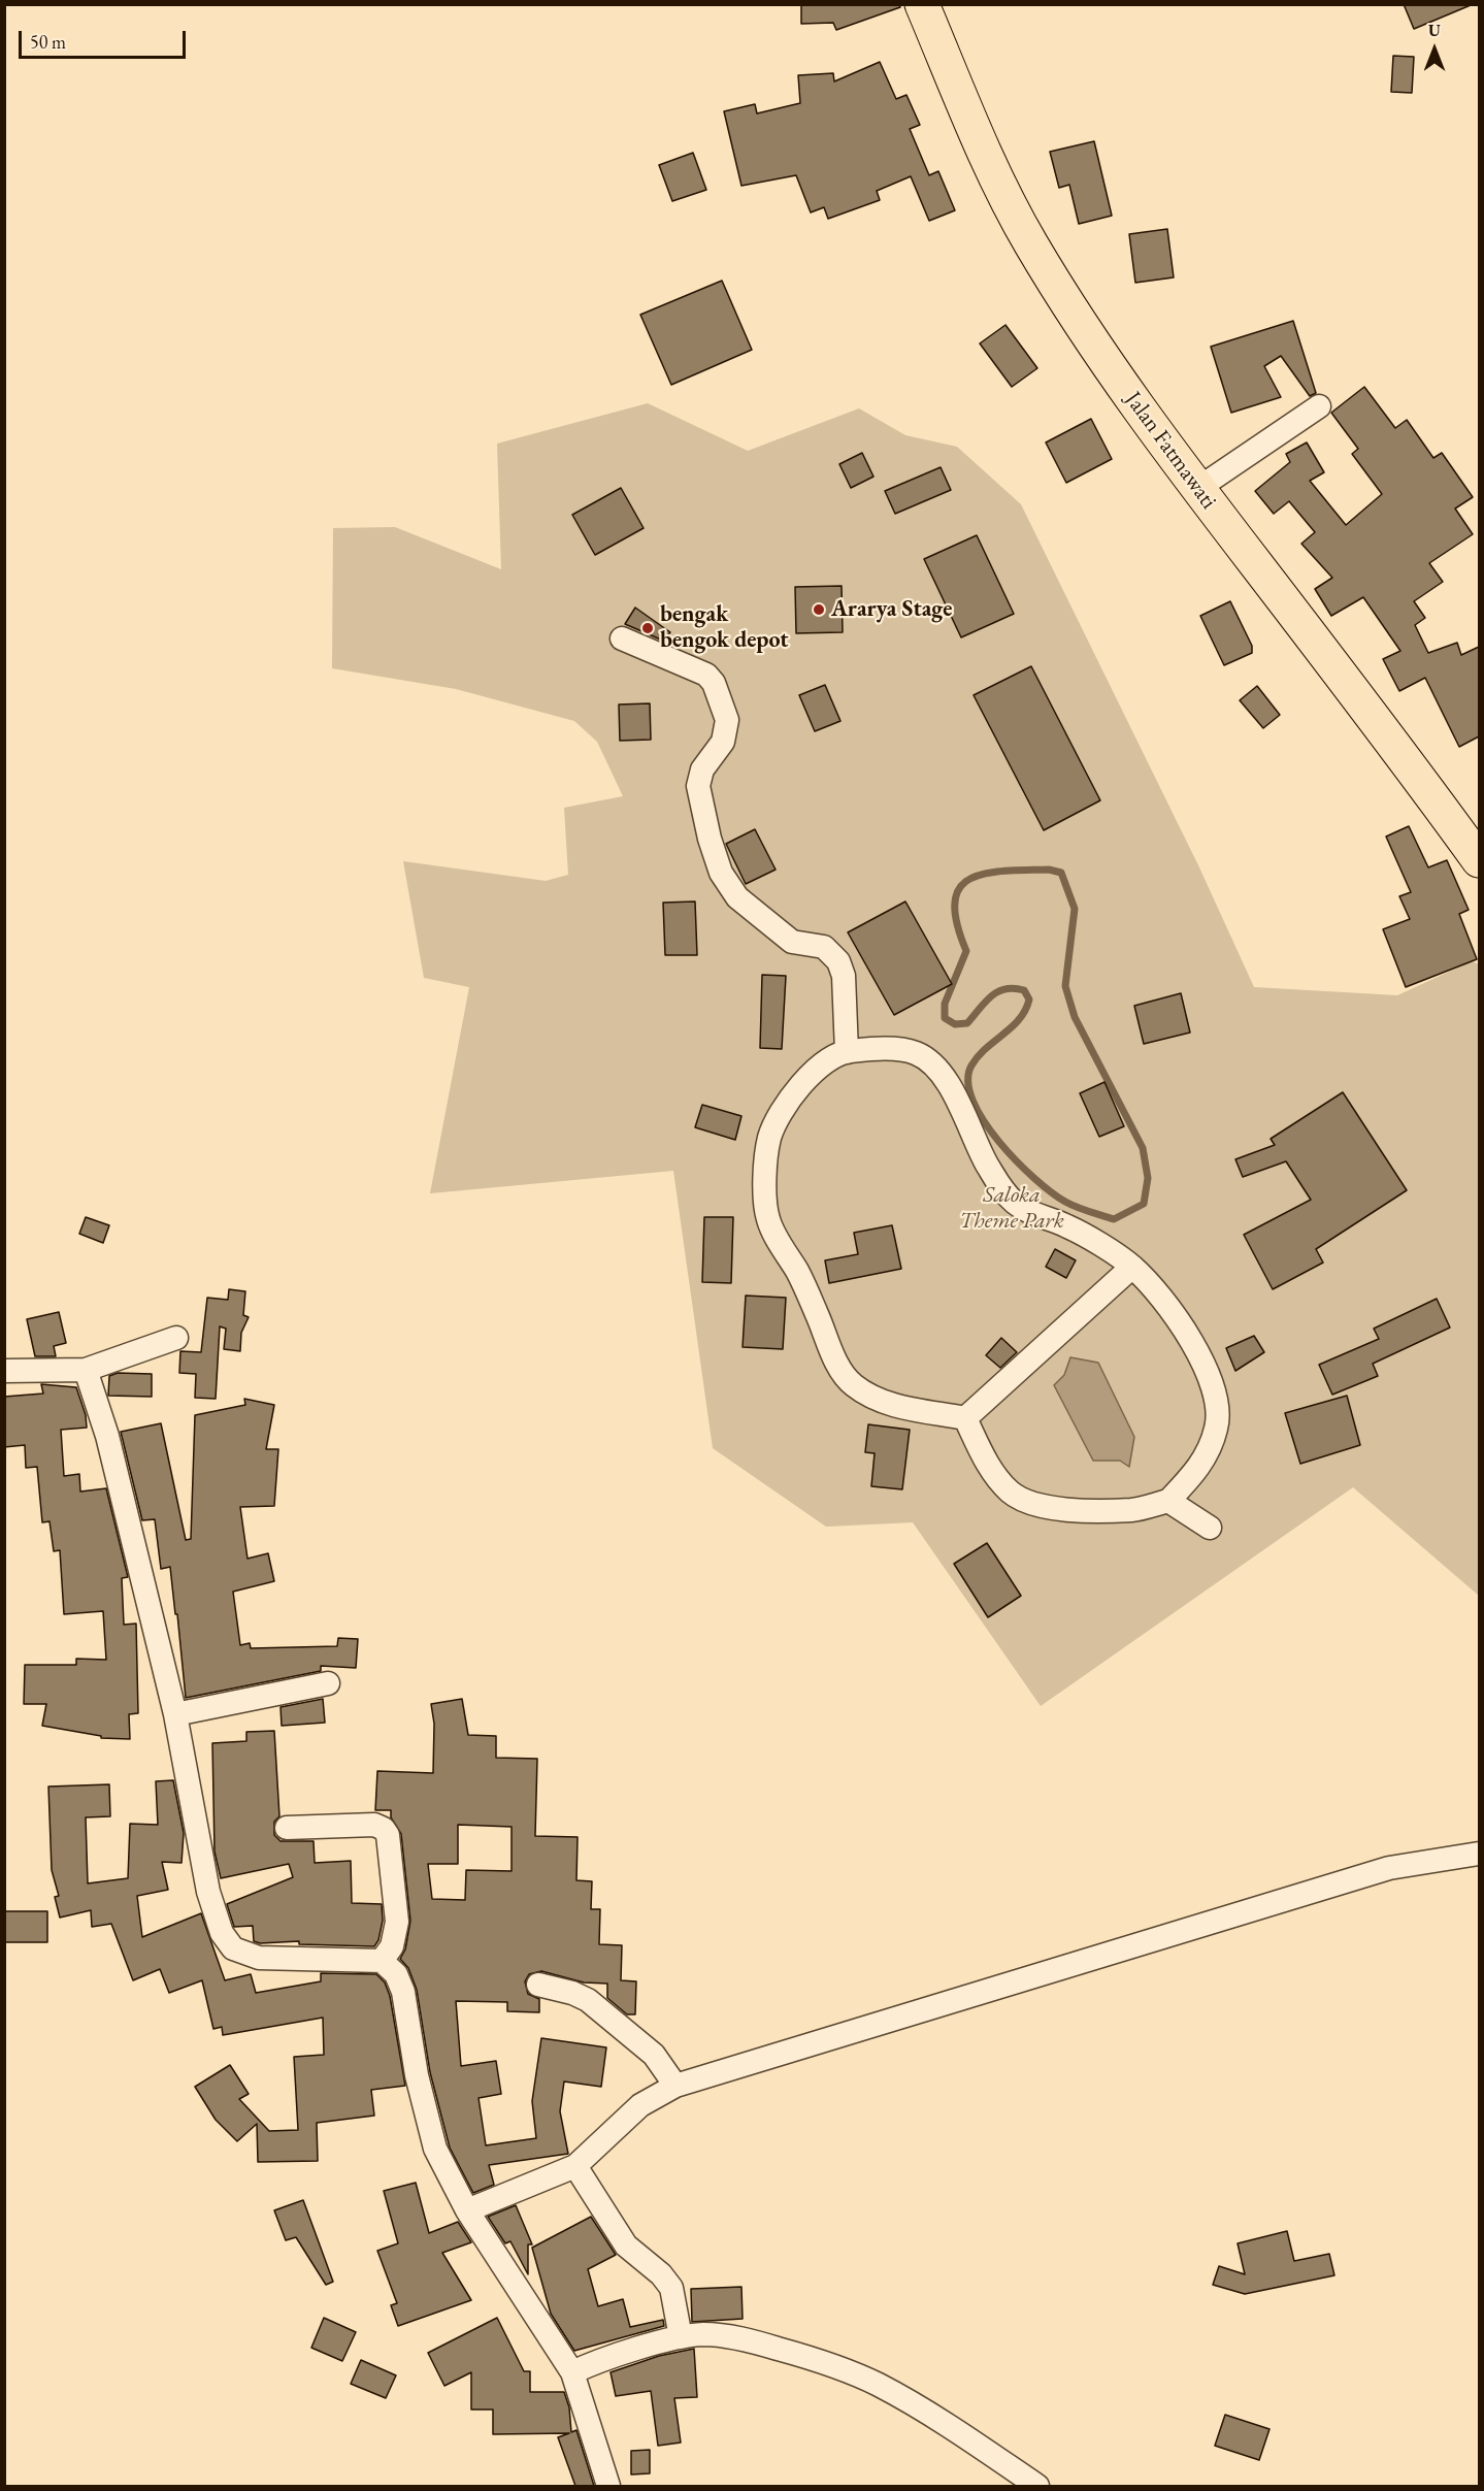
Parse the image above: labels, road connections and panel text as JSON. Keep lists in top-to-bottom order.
{
  "streets": {
    "highway": ["Jalan Fatmawati"]
  },
  "parks": ["Saloka Theme Park"],
  "places": ["Ararya Stage", "bengak bengok depot"],
  "scale_bar": "50 m",
  "north": "top"
}
